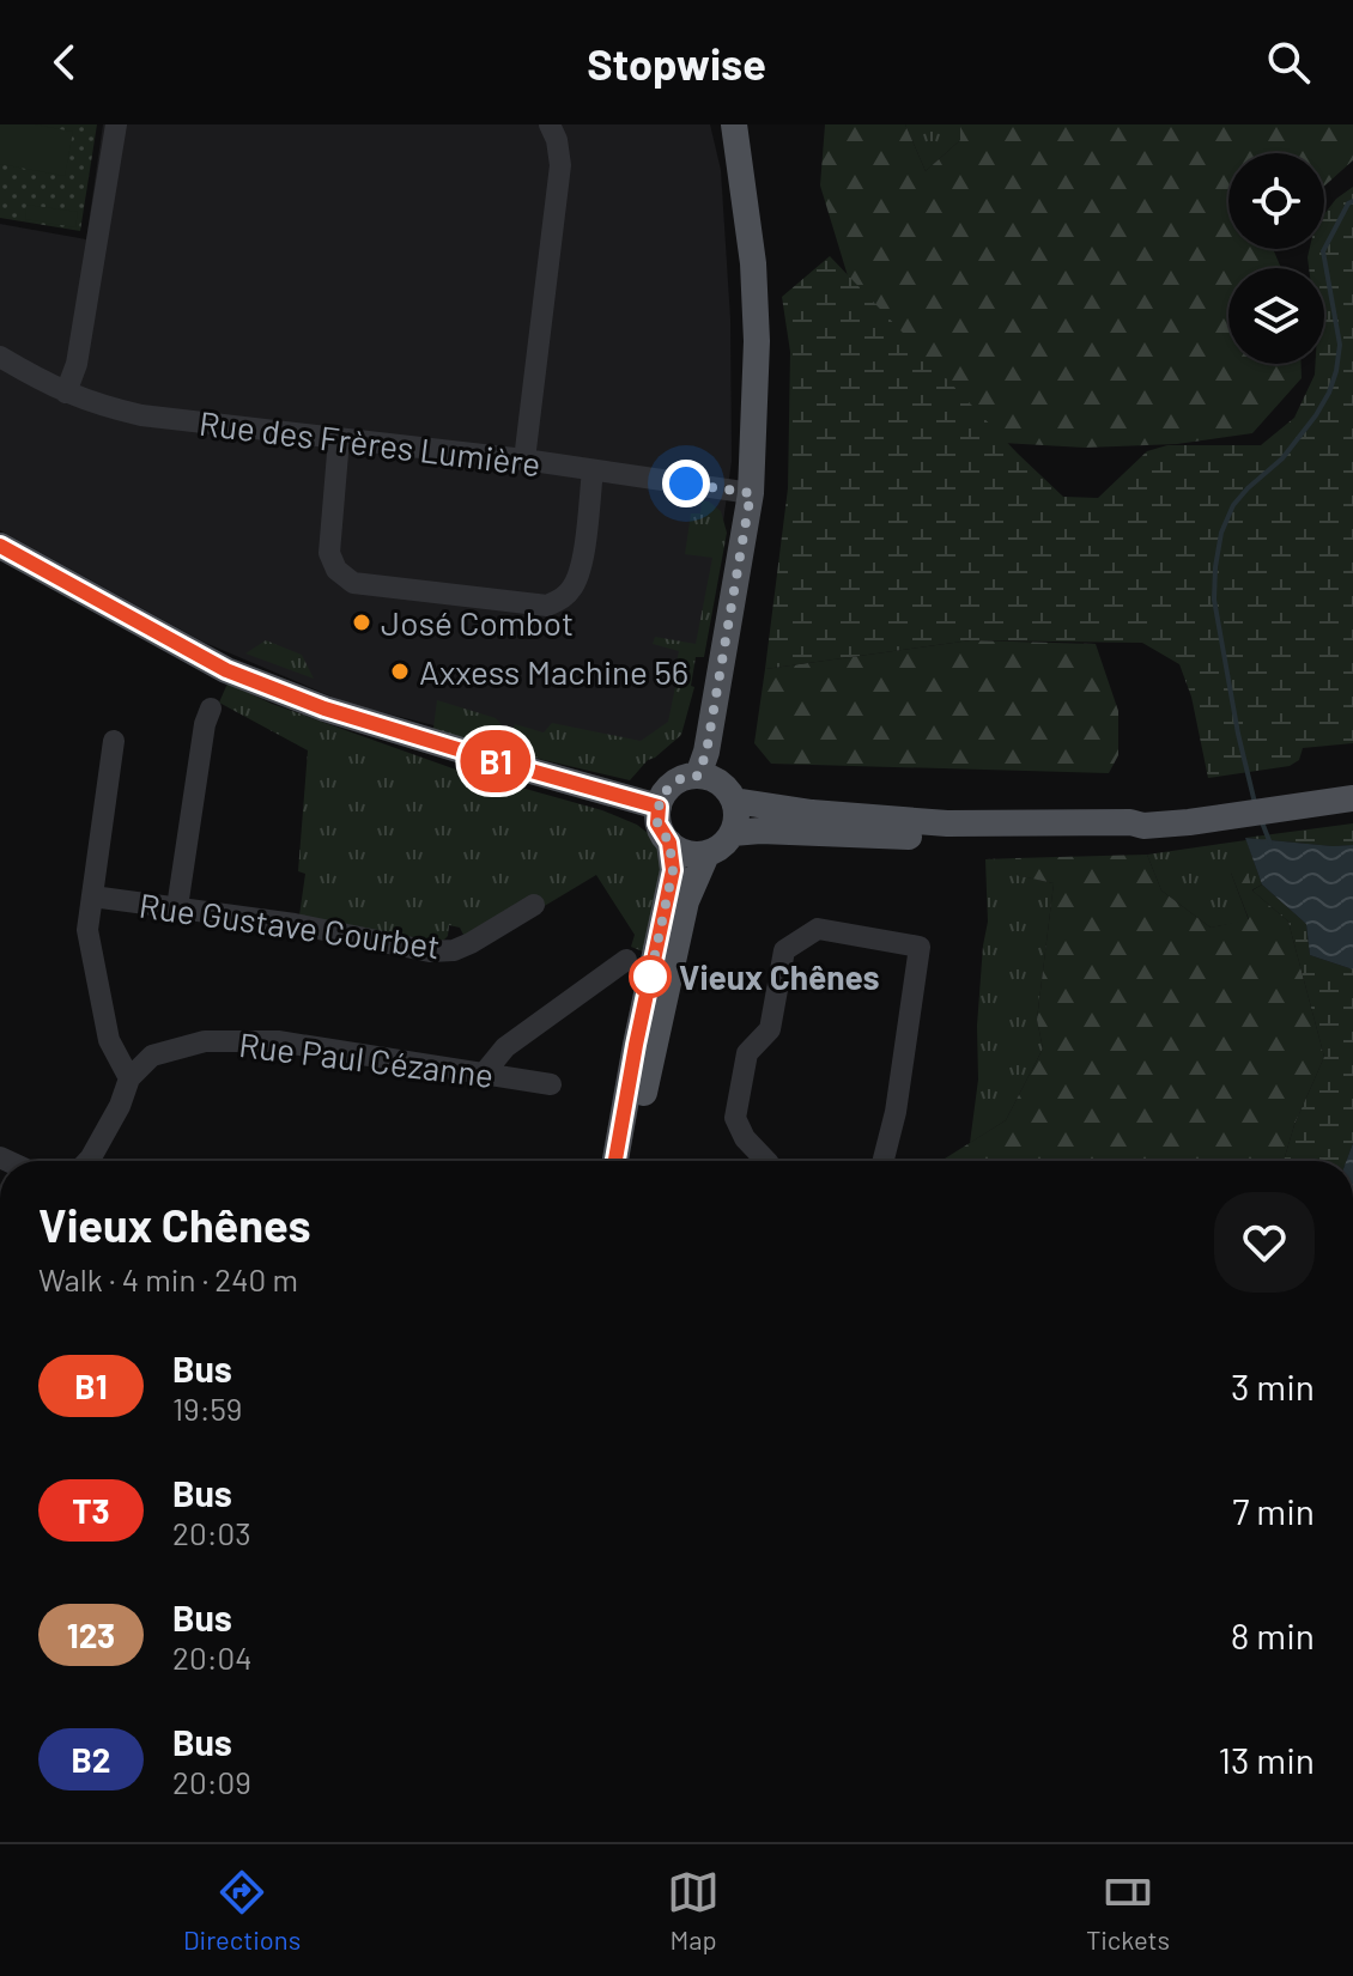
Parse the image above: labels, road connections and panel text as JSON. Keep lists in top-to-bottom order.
{
  "streets": {
    "street": ["Rue des Frères Lumière", "Rue Gustave Courbet", "Rue Paul Cézanne"]
  },
  "places": ["José Combot", "Axxess Machine 56", "Vieux Chênes"],
  "lines": ["bus line B1"],
  "page": {
    "header": "Stopwise",
    "on_map": "B1",
    "heading": ["Vieux Chênes", "Walk · 4 min · 240 m"],
    "list": [
      {
        "mark": "B1",
        "name": "Bus",
        "note": "19:59",
        "value": "3 min"
      },
      {
        "mark": "T3",
        "name": "Bus",
        "note": "20:03",
        "value": "7 min"
      },
      {
        "mark": "123",
        "name": "Bus",
        "note": "20:04",
        "value": "8 min"
      },
      {
        "mark": "B2",
        "name": "Bus",
        "note": "20:09",
        "value": "13 min"
      }
    ],
    "tabs": ["Directions", "Map", "Tickets"]
  }
}
